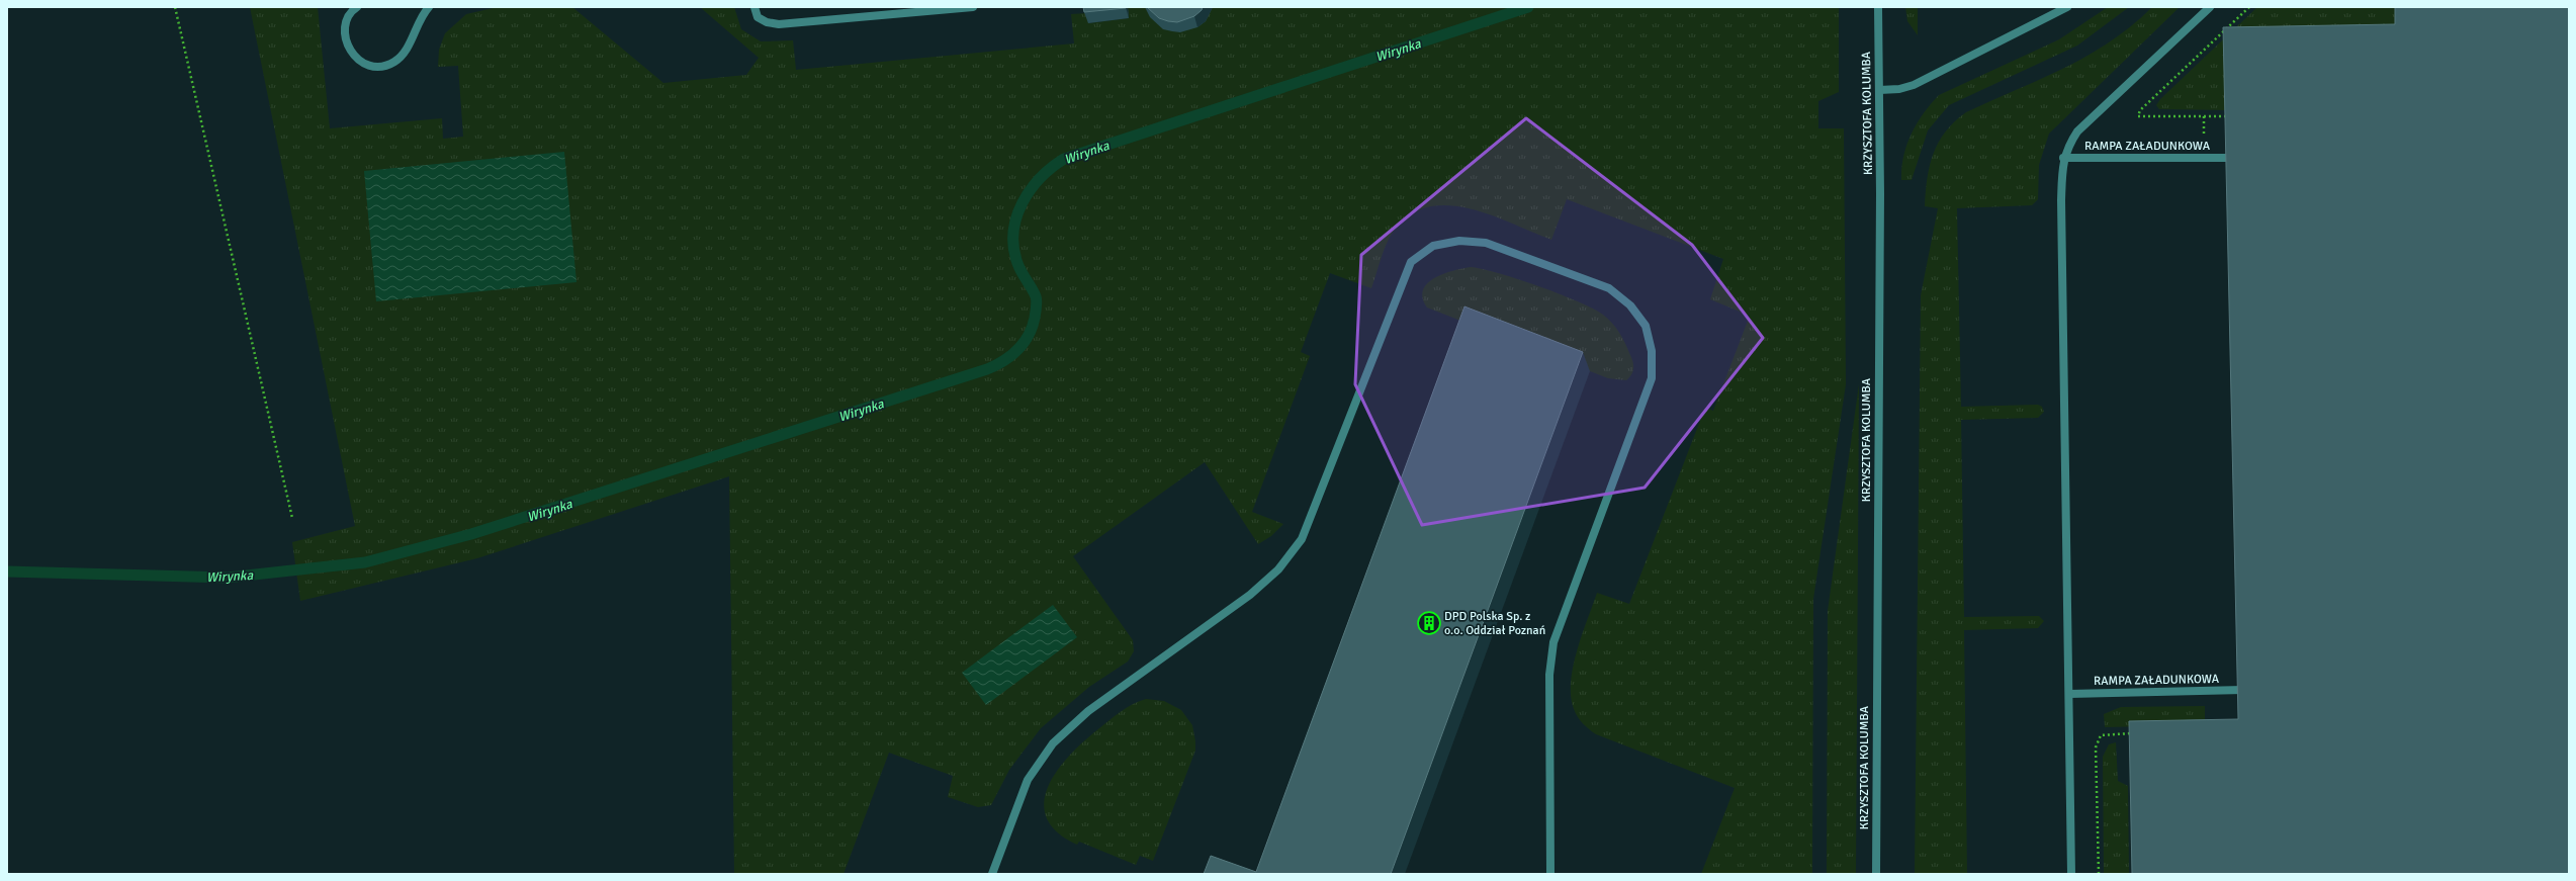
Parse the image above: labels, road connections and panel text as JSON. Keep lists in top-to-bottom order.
{
  "streets": {
    "street": ["KRZYSZTOFA KOLUMBA", "RAMPA ZAŁADUNKOWA"]
  },
  "water": ["Wirynka"],
  "places": {
    "building": ["DPD Polska Sp. z o.o. Oddział Poznań"]
  }
}
